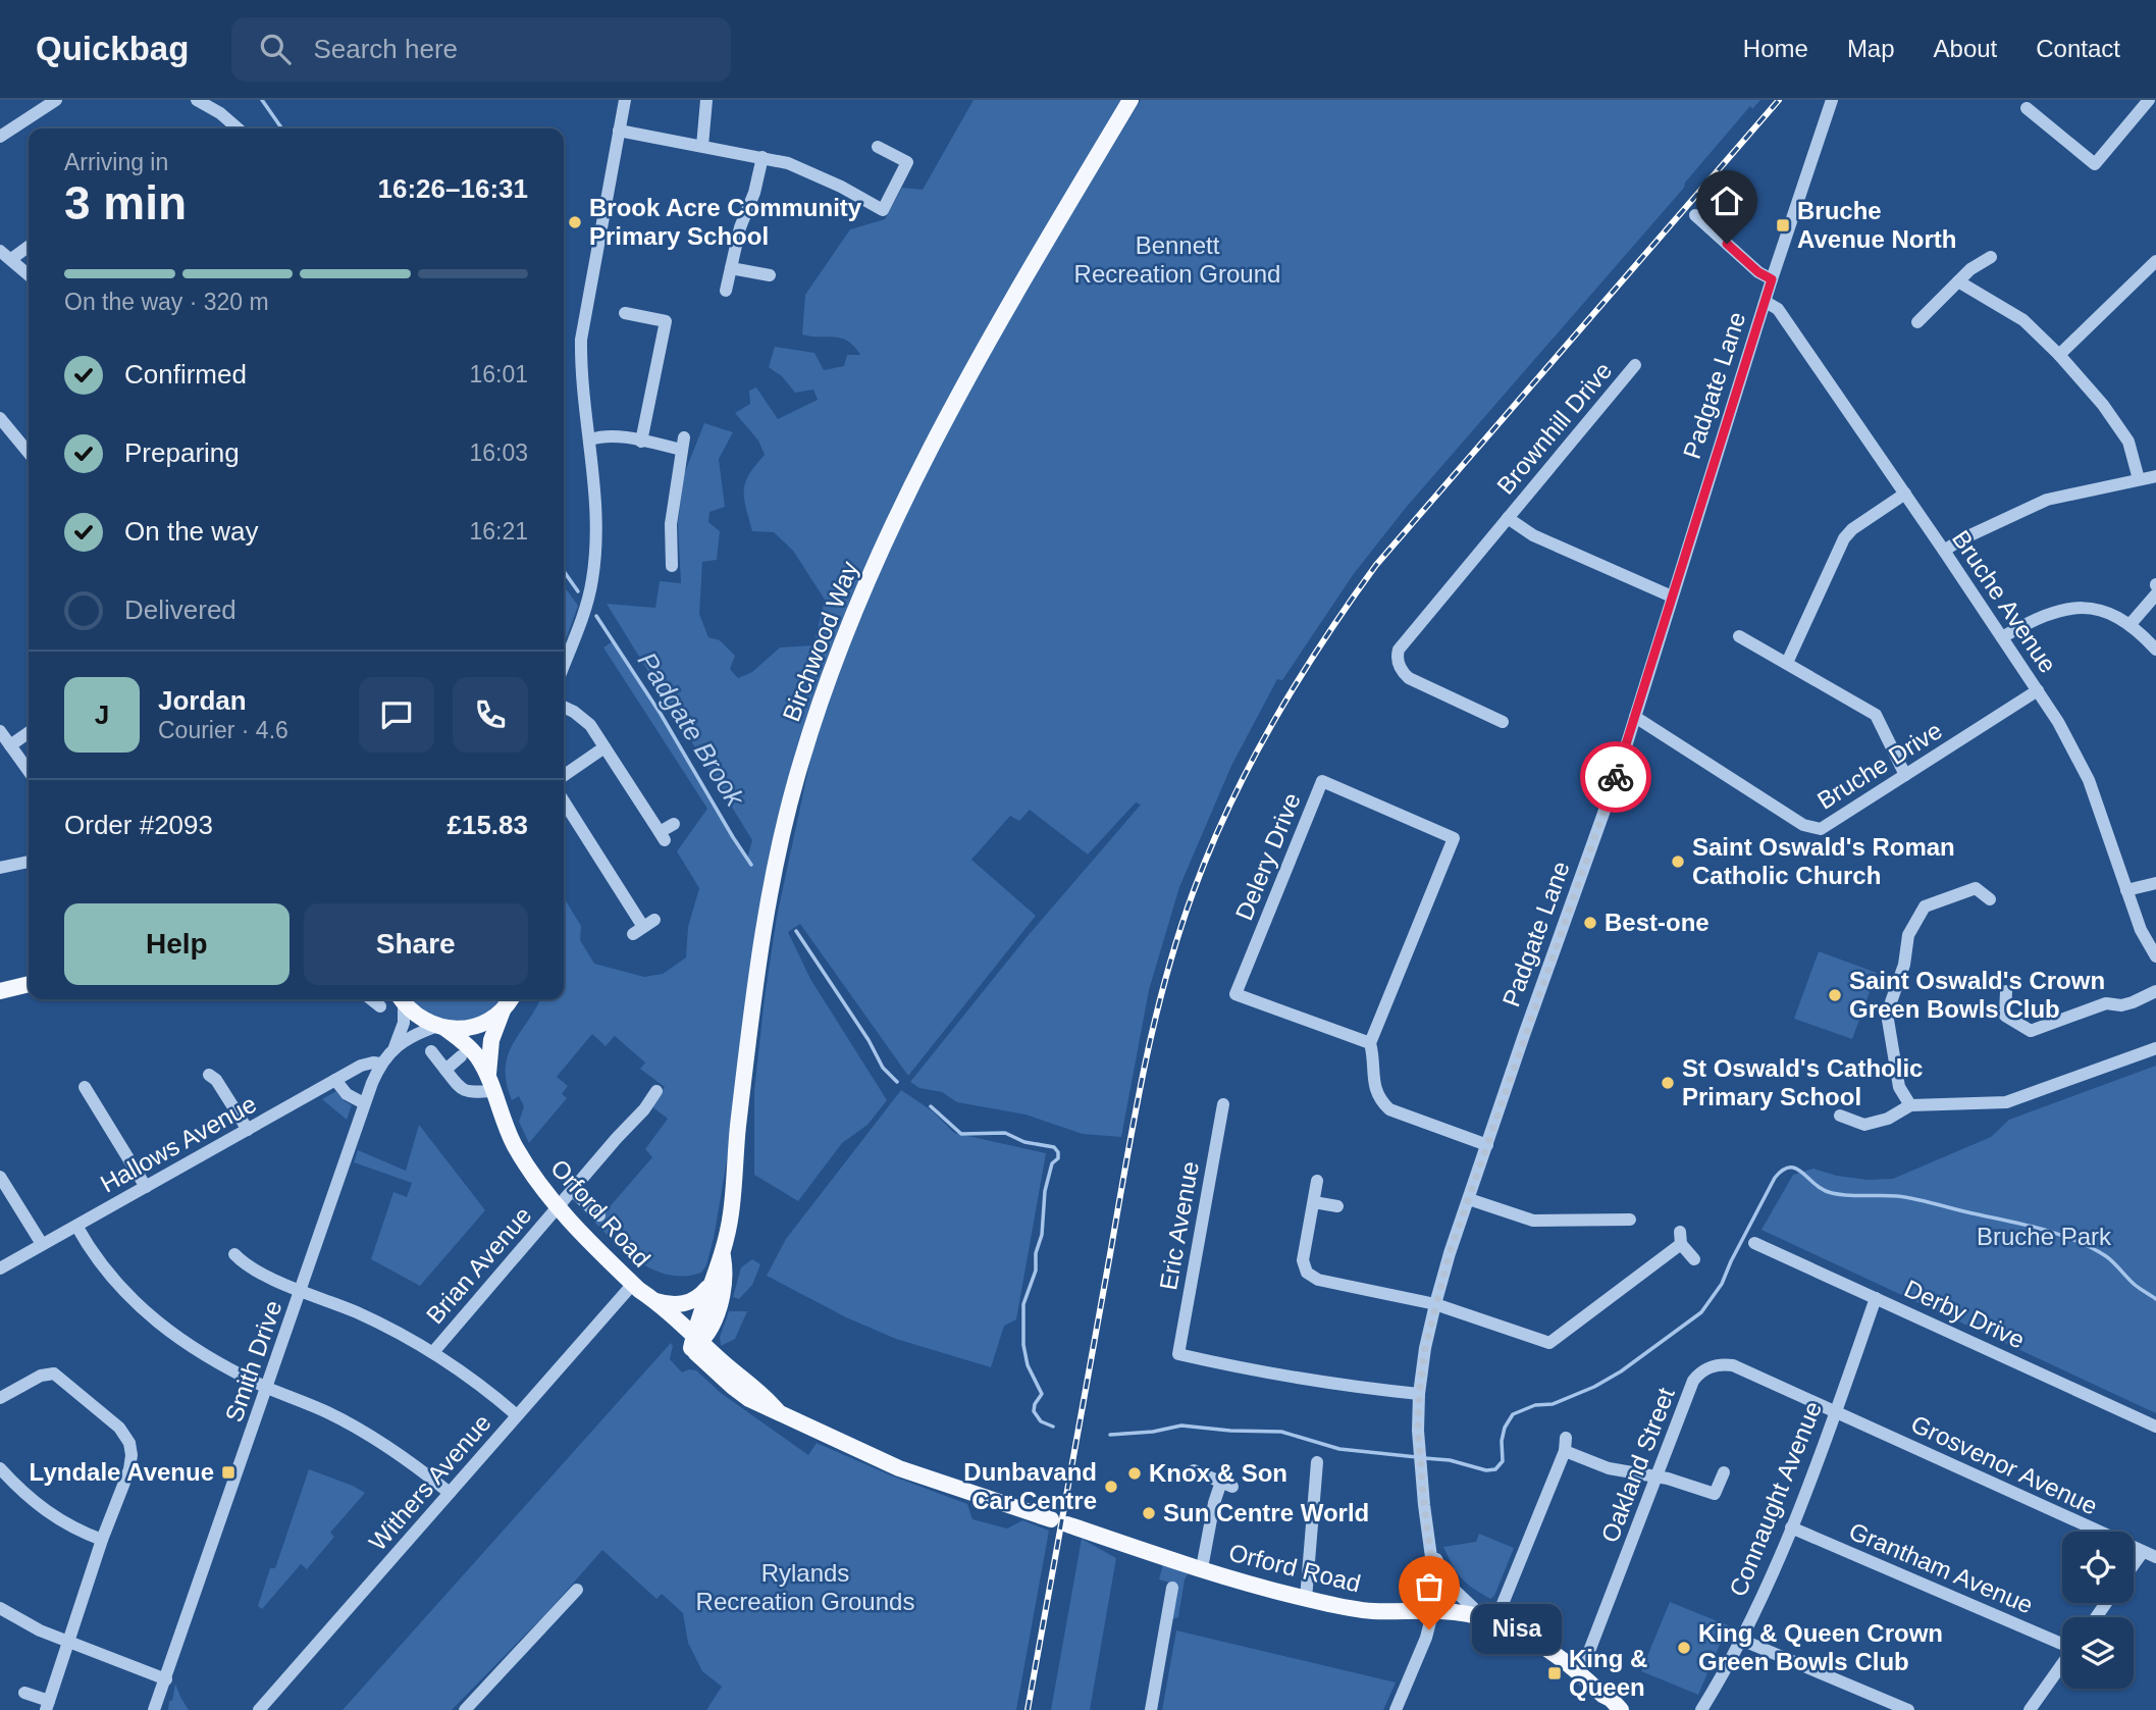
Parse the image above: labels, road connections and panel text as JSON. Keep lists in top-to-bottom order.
{
  "streets": {
    "main road": ["Birchwood Way", "Orford Road"],
    "street": [
      "Padgate Lane",
      "Brownhill Drive",
      "Bruche Avenue",
      "Bruche Drive",
      "Delery Drive",
      "Hallows Avenue",
      "Eric Avenue",
      "Brian Avenue",
      "Derby Drive",
      "Smith Drive",
      "Oakland Street",
      "Grosvenor Avenue",
      "Withers Avenue",
      "Connaught Avenue",
      "Grantham Avenue"
    ]
  },
  "crossings": [
    ["Padgate Lane", "Brownhill Drive"],
    ["Padgate Lane", "Bruche Avenue"],
    ["Padgate Lane", "Bruche Drive"],
    ["Padgate Lane", "Delery Drive"],
    ["Padgate Lane", "Orford Road"],
    ["Padgate Lane", "Eric Avenue"],
    ["Bruche Avenue", "Bruche Drive"],
    ["Birchwood Way", "Orford Road"],
    ["Hallows Avenue", "Smith Drive"],
    ["Orford Road", "Brian Avenue"],
    ["Orford Road", "Smith Drive"],
    ["Orford Road", "Withers Avenue"],
    ["Derby Drive", "Connaught Avenue"],
    ["Oakland Street", "Grosvenor Avenue"],
    ["Oakland Street", "Connaught Avenue"],
    ["Grosvenor Avenue", "Connaught Avenue"],
    ["Connaught Avenue", "Grantham Avenue"]
  ],
  "water": ["Padgate Brook"],
  "parks": ["Bennett Recreation Ground", "Bruche Park", "Rylands Recreation Grounds"],
  "places": {
    "other": [
      "Brook Acre Community Primary School",
      "Saint Oswald's Roman Catholic Church",
      "Best-one",
      "Saint Oswald's Crown Green Bowls Club",
      "St Oswald's Catholic Primary School",
      "Knox & Son",
      "Dunbavand Car Centre",
      "Sun Centre World",
      "Nisa",
      "King & Queen Crown Green Bowls Club"
    ],
    "transit": ["Bruche Avenue North", "Lyndale Avenue", "King & Queen"]
  },
  "page": {
    "header": "Quickbag",
    "search": "Search here",
    "nav": [
      "Home",
      "Map",
      "About",
      "Contact"
    ],
    "heading": ["3 min", "Arriving in", "16:26–16:31"],
    "panel": [
      "Jordan",
      "Courier · 4.6",
      "Order #2093",
      "£15.83"
    ],
    "bar": "On the way · 320 m",
    "list": [
      ["Confirmed", "16:01"],
      ["Preparing", "16:03"],
      ["On the way", "16:21"],
      "Delivered"
    ],
    "round": "J",
    "buttons": ["Help", "Share"],
    "bubble": "Nisa"
  }
}
